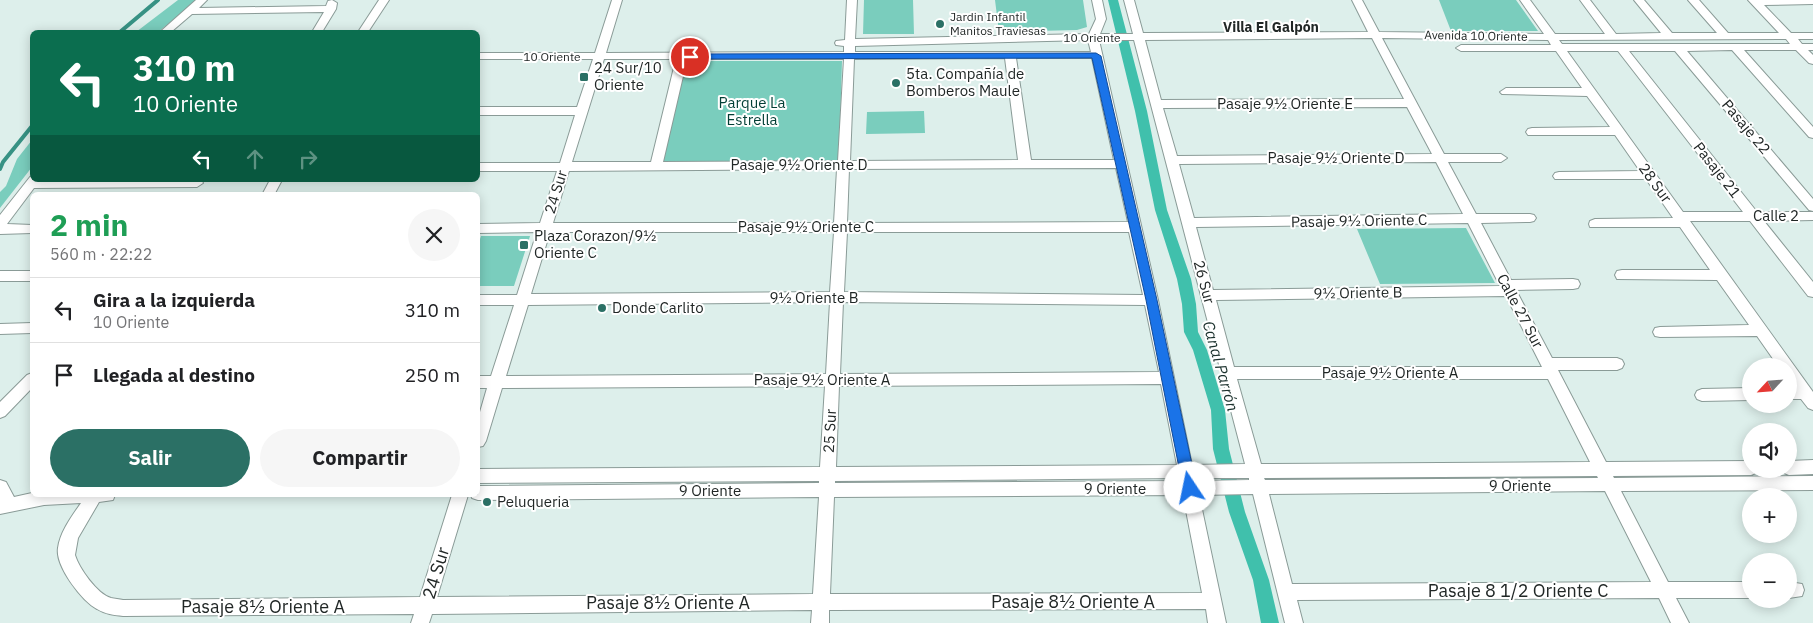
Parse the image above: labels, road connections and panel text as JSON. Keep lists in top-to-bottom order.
{
  "streets": {
    "street": [
      "Avenida 10 Oriente",
      "10 Oriente",
      "Pasaje 9½ Oriente E",
      "Pasaje 22",
      "Pasaje 9½ Oriente D",
      "Pasaje 21",
      "28 Sur",
      "24 Sur",
      "Calle 2",
      "Pasaje 9½ Oriente C",
      "26 Sur",
      "9½ Oriente B",
      "Calle 27 Sur",
      "Pasaje 9½ Oriente A",
      "25 Sur",
      "9 Oriente",
      "Pasaje 8 1/2 Oriente C",
      "Pasaje 8½ Oriente A"
    ]
  },
  "crossings": [
    ["Avenida 10 Oriente", "10 Oriente"],
    ["Avenida 10 Oriente", "Pasaje 22"],
    ["Avenida 10 Oriente", "Pasaje 21"],
    ["Avenida 10 Oriente", "28 Sur"],
    ["Avenida 10 Oriente", "26 Sur"],
    ["Avenida 10 Oriente", "Calle 27 Sur"],
    ["10 Oriente", "24 Sur"],
    ["10 Oriente", "26 Sur"],
    ["10 Oriente", "25 Sur"],
    ["Pasaje 9½ Oriente E", "26 Sur"],
    ["Pasaje 9½ Oriente E", "Calle 27 Sur"],
    ["Pasaje 9½ Oriente D", "24 Sur"],
    ["Pasaje 9½ Oriente D", "26 Sur"],
    ["Pasaje 9½ Oriente D", "Calle 27 Sur"],
    ["Pasaje 9½ Oriente D", "25 Sur"],
    ["Pasaje 21", "Calle 2"],
    ["28 Sur", "Calle 2"],
    ["24 Sur", "Pasaje 9½ Oriente C"],
    ["24 Sur", "9½ Oriente B"],
    ["24 Sur", "Pasaje 9½ Oriente A"],
    ["24 Sur", "Pasaje 8½ Oriente A"],
    ["Pasaje 9½ Oriente C", "26 Sur"],
    ["Pasaje 9½ Oriente C", "Calle 27 Sur"],
    ["Pasaje 9½ Oriente C", "25 Sur"],
    ["26 Sur", "9½ Oriente B"],
    ["26 Sur", "Pasaje 9½ Oriente A"],
    ["26 Sur", "9 Oriente"],
    ["26 Sur", "Pasaje 8 1/2 Oriente C"],
    ["9½ Oriente B", "Calle 27 Sur"],
    ["9½ Oriente B", "25 Sur"],
    ["Calle 27 Sur", "Pasaje 9½ Oriente A"],
    ["Calle 27 Sur", "9 Oriente"],
    ["Calle 27 Sur", "Pasaje 8 1/2 Oriente C"],
    ["Pasaje 9½ Oriente A", "25 Sur"],
    ["25 Sur", "9 Oriente"],
    ["25 Sur", "Pasaje 8½ Oriente A"]
  ],
  "districts": ["Villa El Galpón"],
  "water": ["Canal Parrón"],
  "parks": ["Parque La Estrella"],
  "places": {
    "other": [
      "Jardin Infantil Manitos Traviesas",
      "5ta. Compañía de Bomberos Maule",
      "Donde Carlito",
      "Peluqueria"
    ],
    "transit": ["24 Sur/10 Oriente", "Plaza Corazon/9½ Oriente C"]
  },
  "north": "bottom left",
  "page": {
    "turn": ["310 m", "10 Oriente"],
    "heading": ["2 min", "560 m · 22:22"],
    "list": [
      {
        "name": "Gira a la izquierda",
        "note": "10 Oriente",
        "value": "310 m"
      },
      {
        "name": "Llegada al destino",
        "value": "250 m"
      }
    ],
    "map_buttons": ["+", "−"],
    "buttons": ["Salir", "Compartir"]
  }
}
